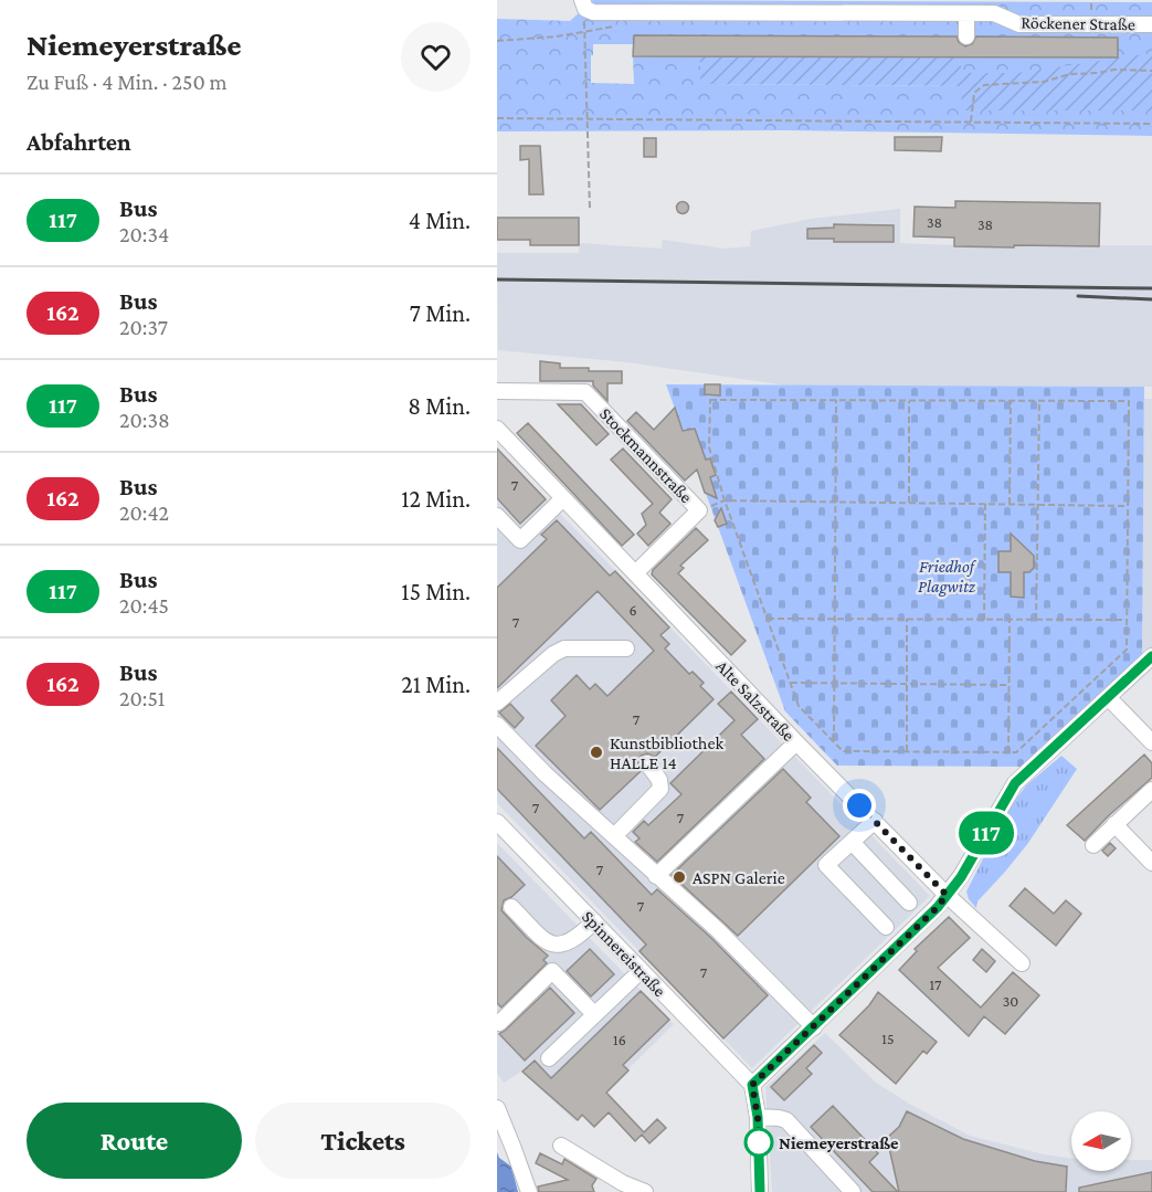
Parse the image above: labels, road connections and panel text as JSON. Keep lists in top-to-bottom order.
{
  "streets": {
    "street": [
      "Röckener Straße",
      "Stockmannstraße",
      "Alte Salzstraße",
      "Spinnereistraße"
    ]
  },
  "crossings": [
    ["Stockmannstraße", "Alte Salzstraße"]
  ],
  "parks": ["Friedhof Plagwitz"],
  "places": ["Kunstbibliothek HALLE 14", "ASPN Galerie", "Niemeyerstraße"],
  "lines": ["bus line 117"],
  "house_numbers": [
    "38",
    "38",
    "7",
    "6",
    "7",
    "7",
    "7",
    "7",
    "7",
    "7",
    "7",
    "17",
    "30",
    "15",
    "16"
  ],
  "north": "left",
  "page": {
    "heading": [
      ["Niemeyerstraße", "Zu Fuß · 4 Min. · 250 m"],
      "Abfahrten"
    ],
    "on_map": "117",
    "list": [
      {
        "mark": "117",
        "name": "Bus",
        "note": "20:34",
        "value": "4 Min."
      },
      {
        "mark": "162",
        "name": "Bus",
        "note": "20:37",
        "value": "7 Min."
      },
      {
        "mark": "117",
        "name": "Bus",
        "note": "20:38",
        "value": "8 Min."
      },
      {
        "mark": "162",
        "name": "Bus",
        "note": "20:42",
        "value": "12 Min."
      },
      {
        "mark": "117",
        "name": "Bus",
        "note": "20:45",
        "value": "15 Min."
      },
      {
        "mark": "162",
        "name": "Bus",
        "note": "20:51",
        "value": "21 Min."
      }
    ],
    "buttons": ["Route", "Tickets"]
  }
}
